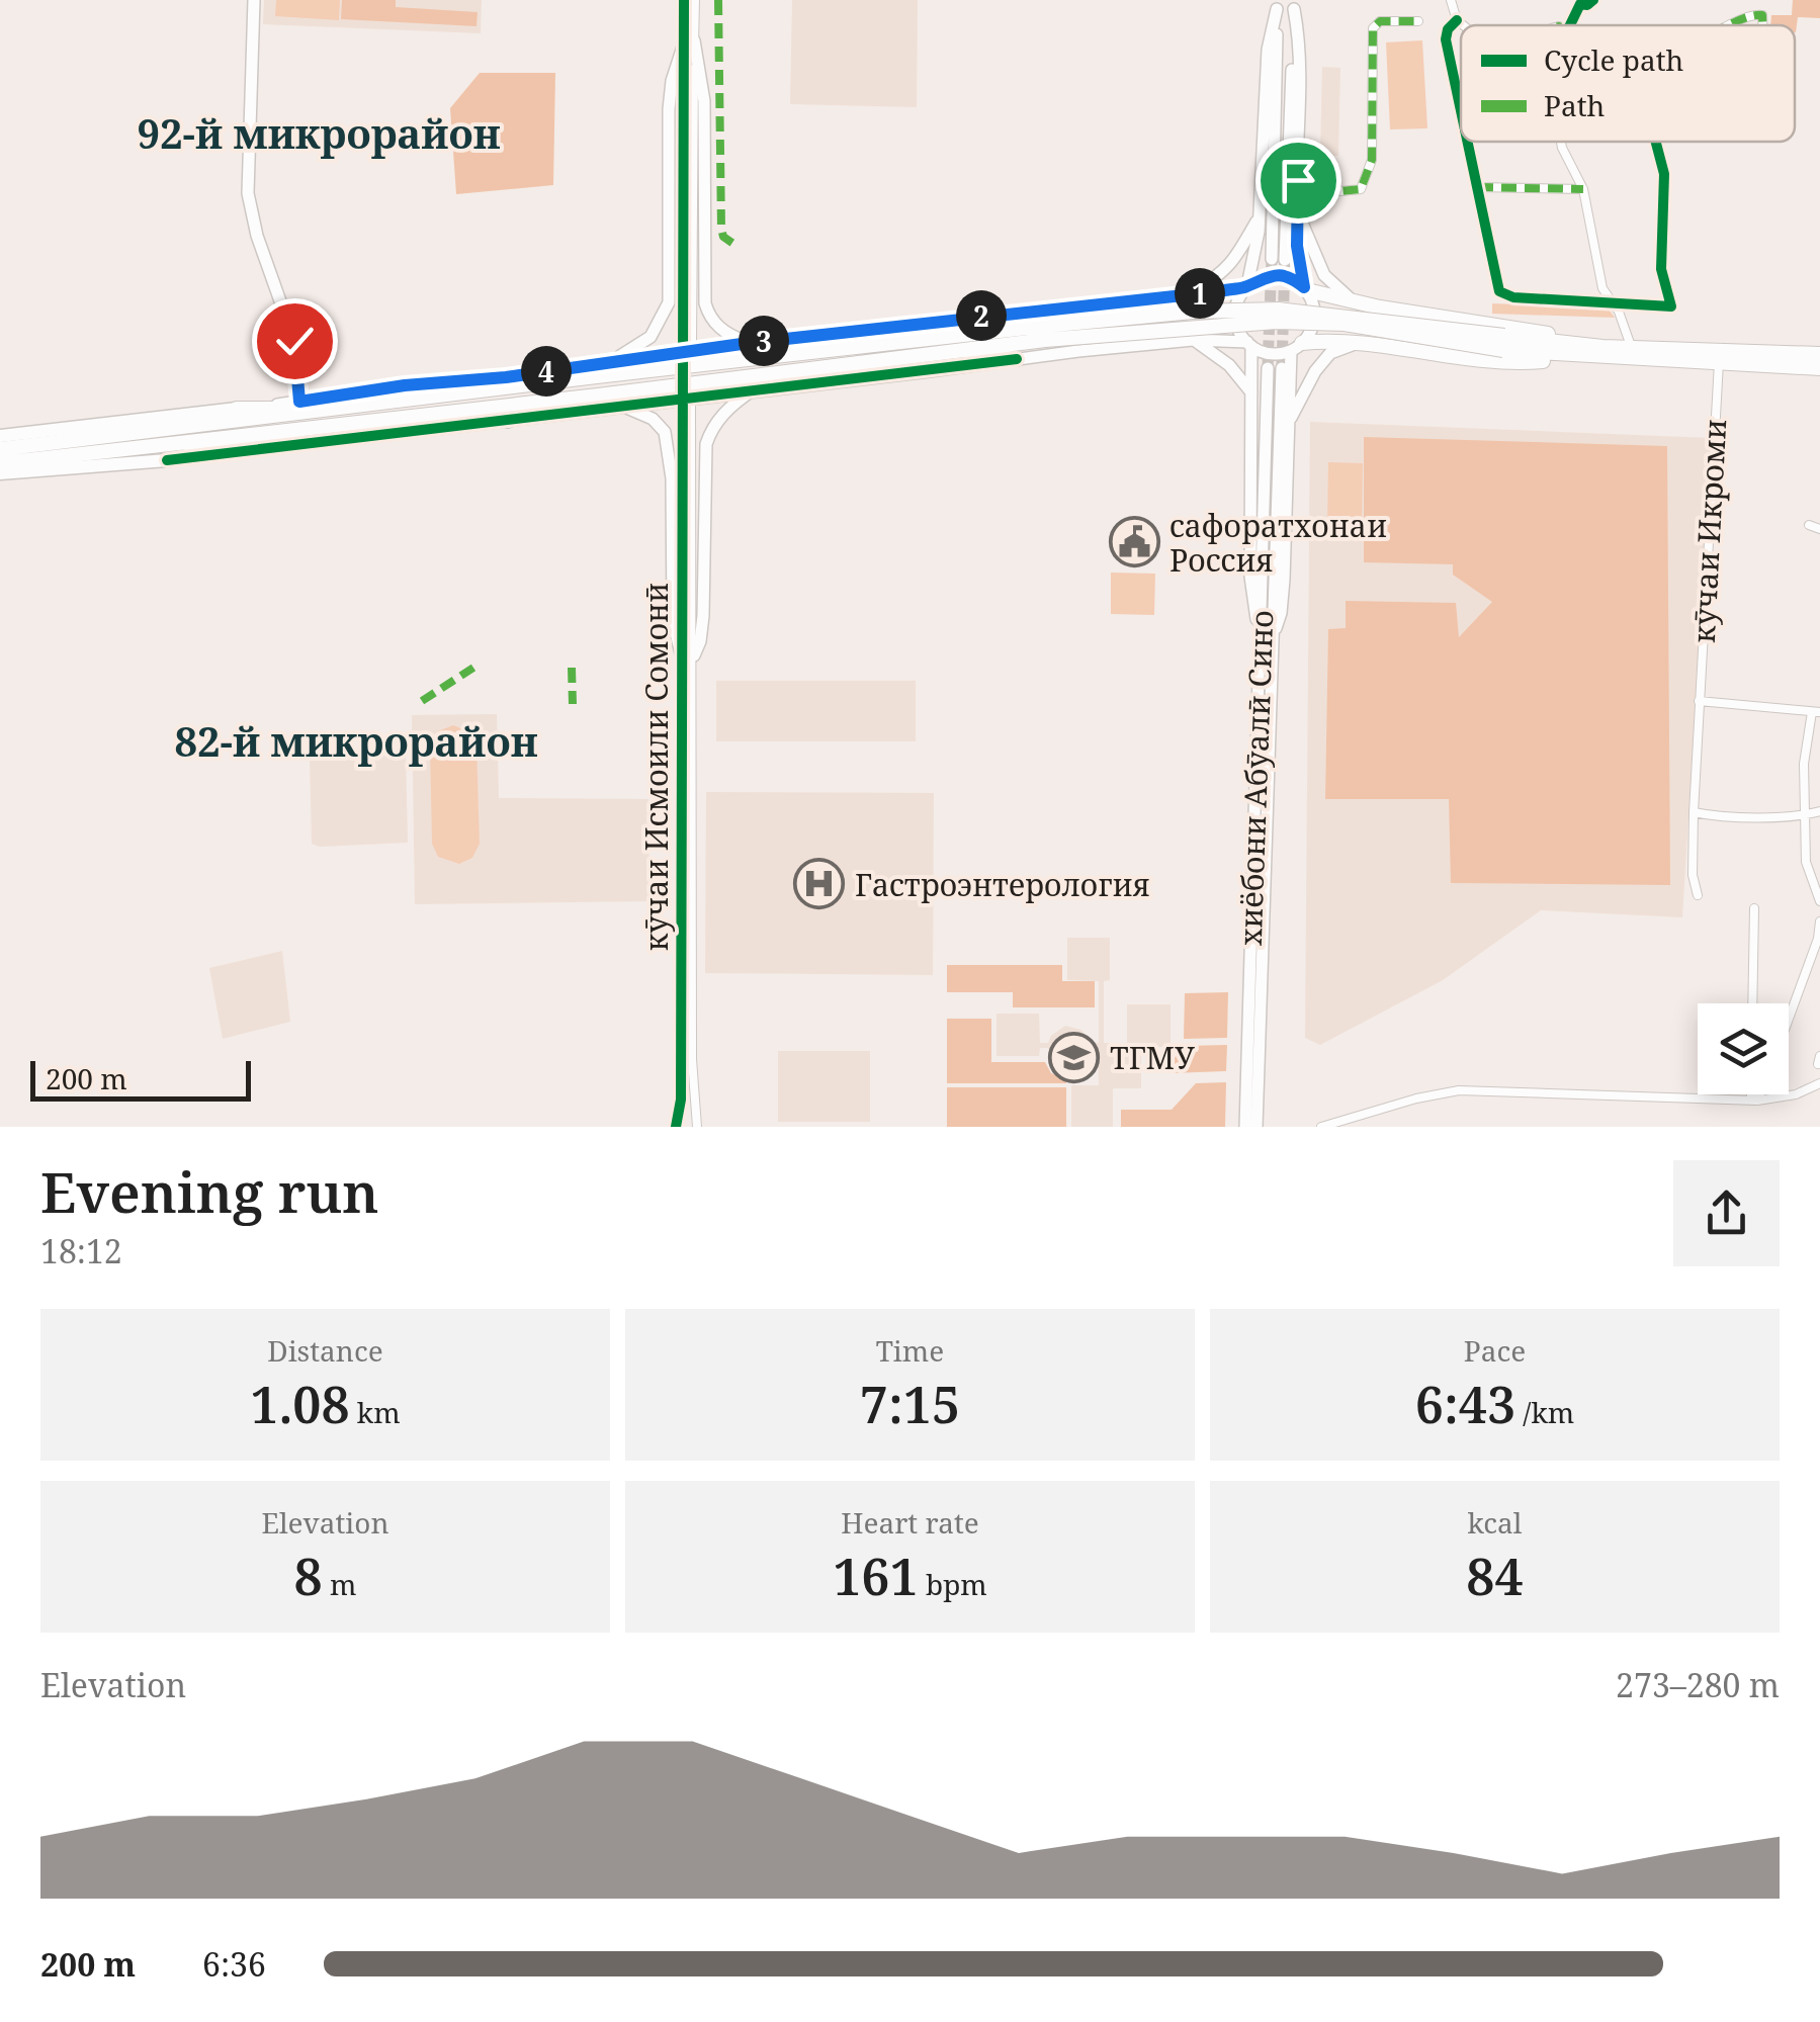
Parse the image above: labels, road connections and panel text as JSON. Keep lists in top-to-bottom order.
{
  "streets": {
    "main road": ["хиёбони Абӯалӣ Сино"],
    "street": ["кӯчаи Икроми", "кӯчаи Исмоили Сомонӣ"]
  },
  "districts": ["92-й микрорайон", "82-й микрорайон"],
  "places": {
    "public building": ["сафоратхонаи Россия"],
    "hospital": ["Гастроэнтерология"],
    "school or university": ["ТГМУ"]
  },
  "legend": ["Cycle path", "Path"],
  "scale_bar": "200 m",
  "page": {
    "pins": [
      "1",
      "2",
      "3",
      "4"
    ],
    "scale": "200 m",
    "heading": ["Evening run", "18:12"],
    "stats": [
      ["Distance", "1.08 km"],
      ["Time", "7:15"],
      ["Pace", "6:43 /km"],
      ["Elevation", "8 m"],
      ["Heart rate", "161 bpm"],
      ["kcal", "84"]
    ],
    "chart": ["Elevation", "273–280 m"],
    "list": [
      {
        "name": "200 m",
        "note": "6:36"
      }
    ]
  }
}
